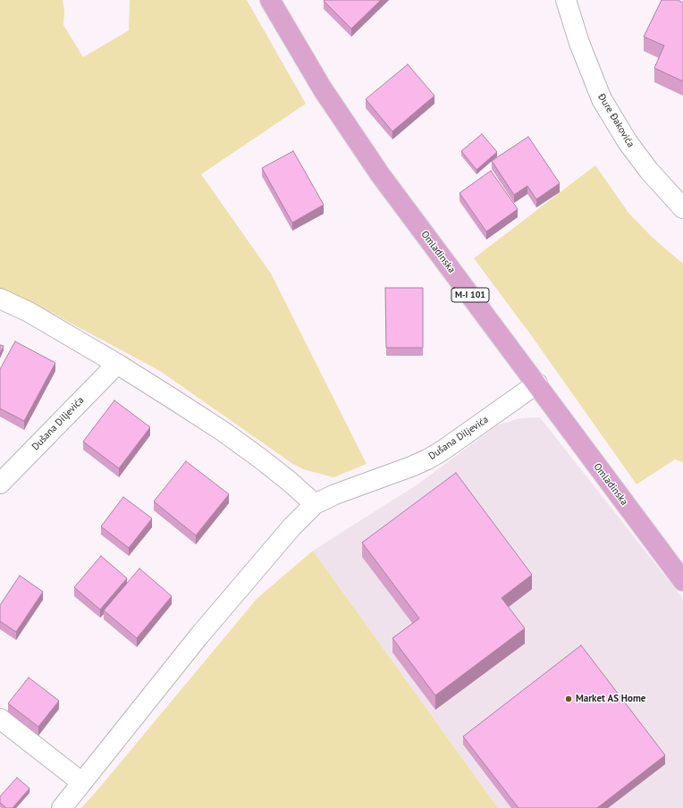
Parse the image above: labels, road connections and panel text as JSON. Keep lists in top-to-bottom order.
{
  "streets": {
    "main road": ["Omladinska", "M-I 101"],
    "street": ["Đure Đakovića", "Dušana Diljevića"]
  },
  "crossings": [
    ["Omladinska", "Dušana Diljevića"]
  ],
  "places": ["Market AS Home"]
}
